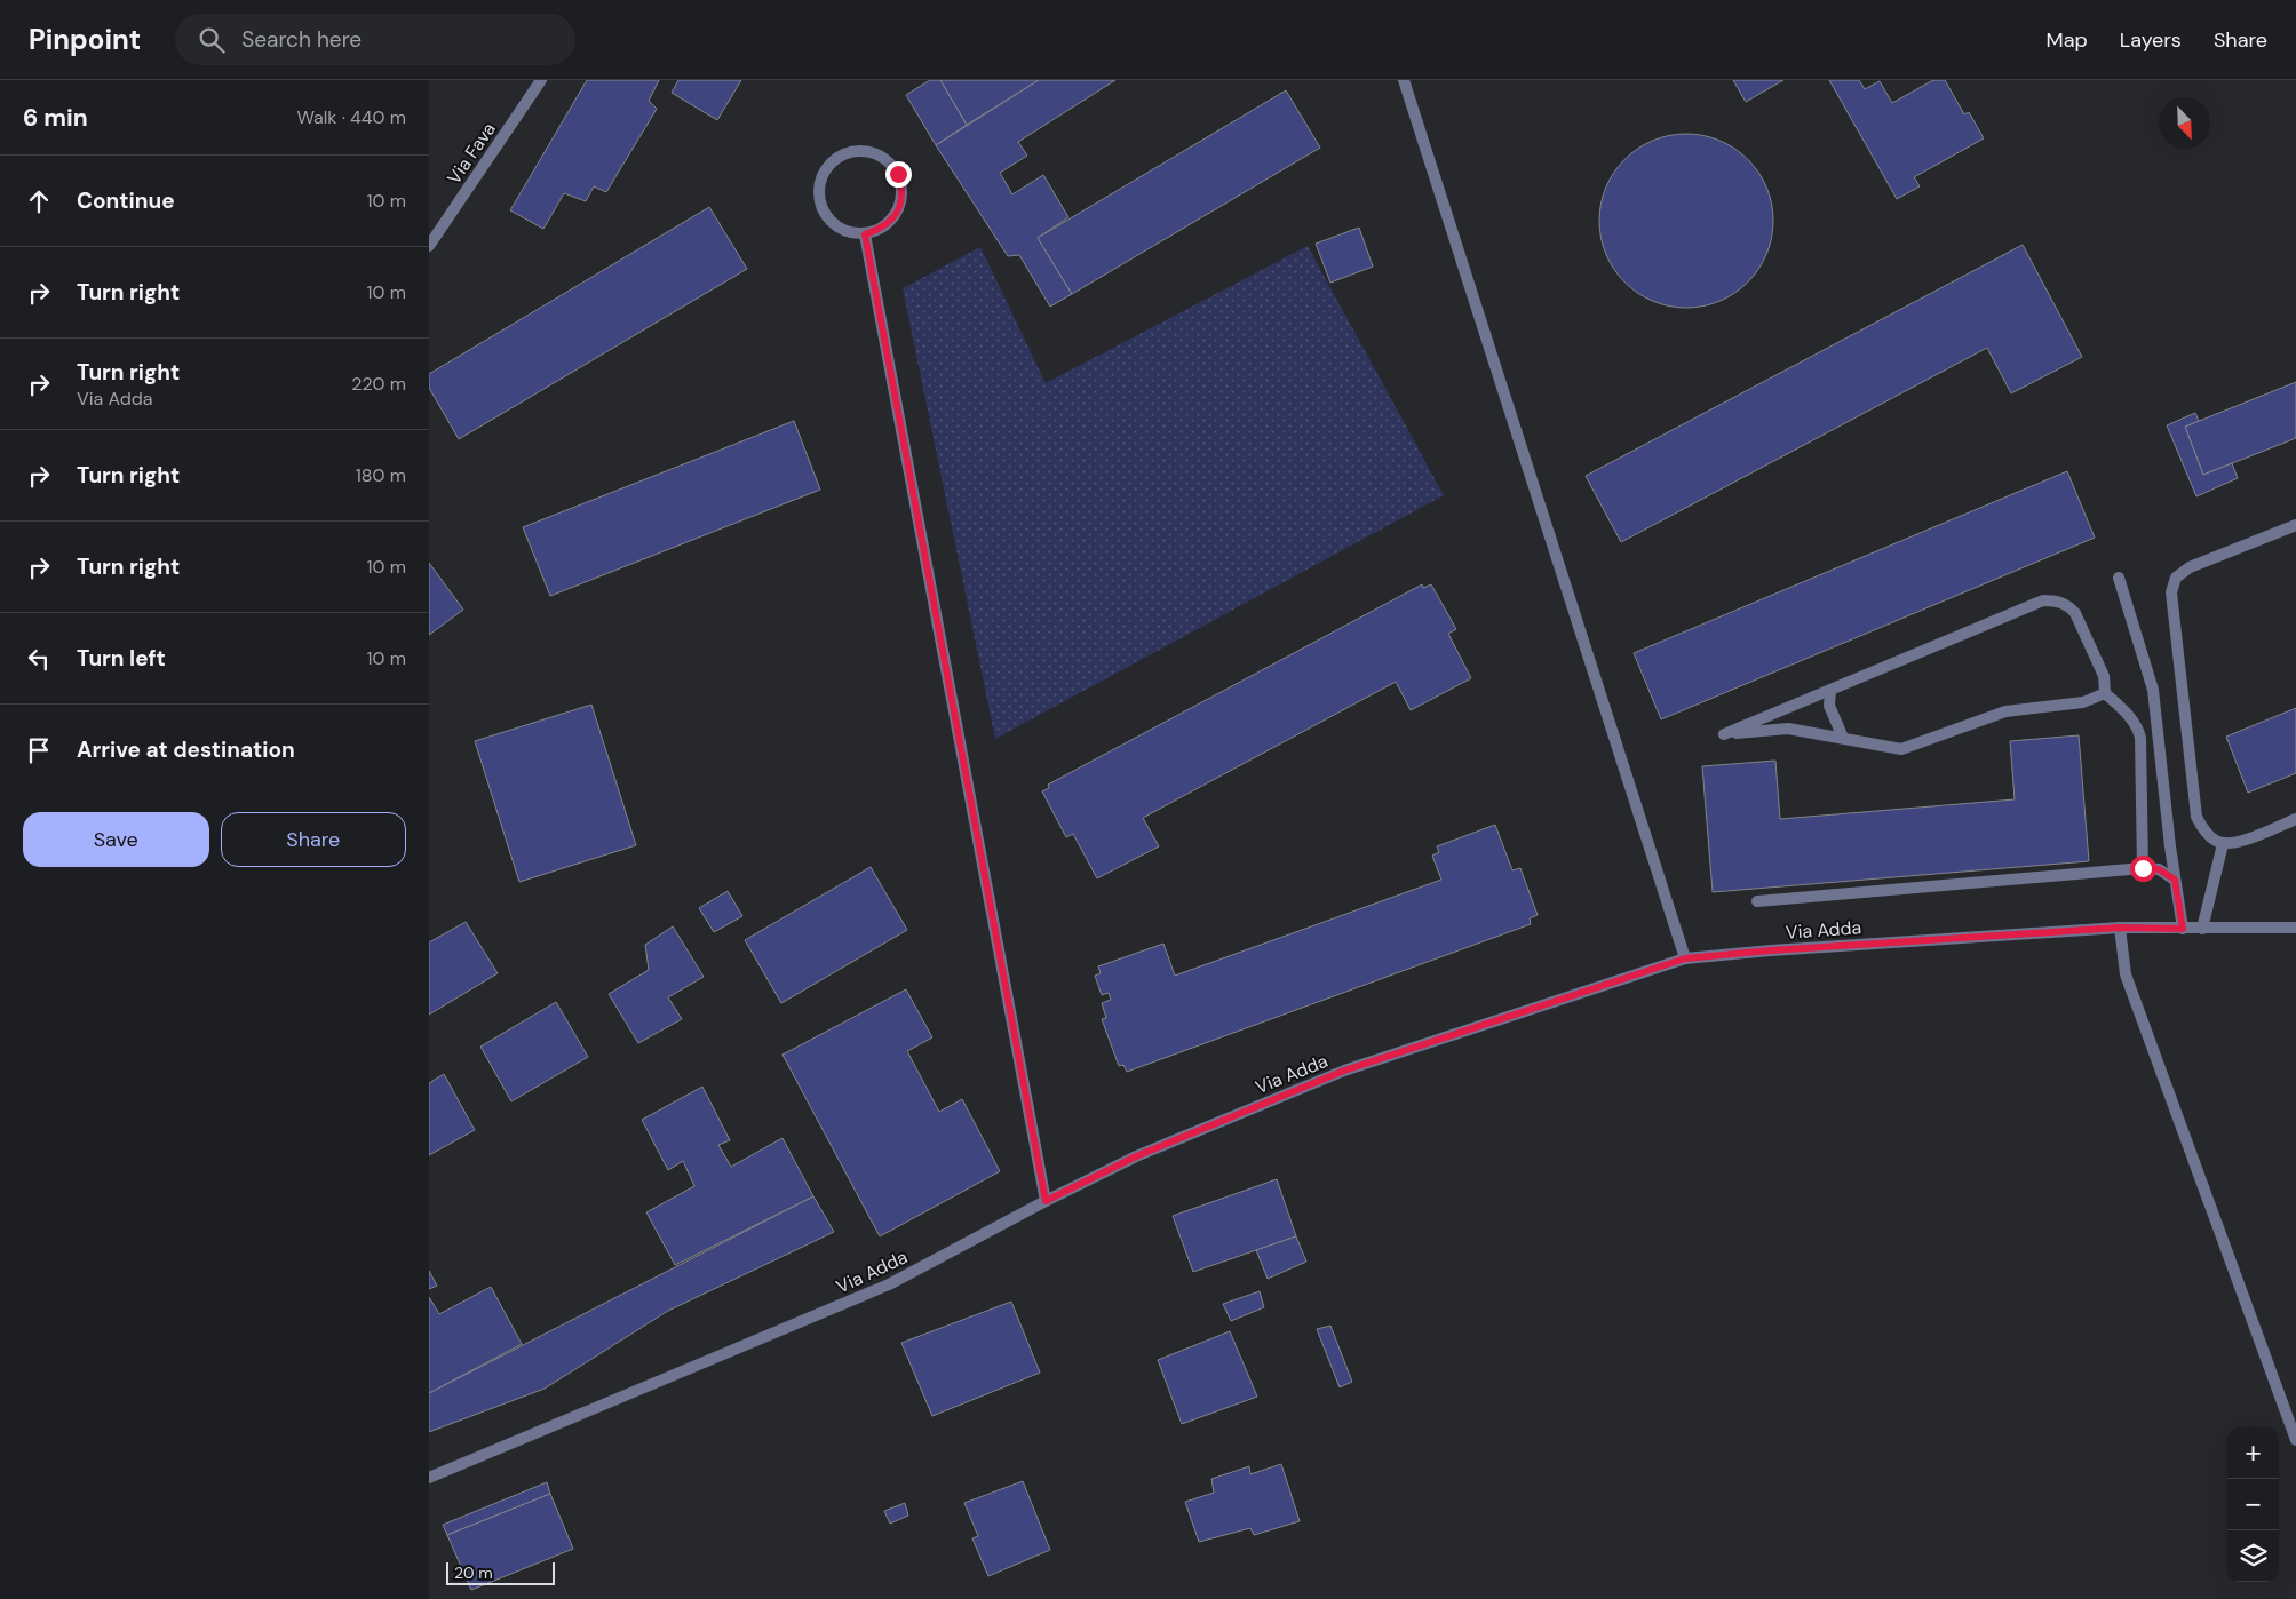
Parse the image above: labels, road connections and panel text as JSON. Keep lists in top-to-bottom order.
{
  "streets": {
    "street": ["Via Fava", "Via Adda"]
  },
  "scale_bar": "20 m",
  "north": "bottom right",
  "page": {
    "header": "Pinpoint",
    "search": "Search here",
    "nav": ["Map", "Layers", "Share"],
    "heading": ["6 min", "Walk · 440 m"],
    "list": [
      ["Continue", "10 m"],
      ["Turn right", "10 m"],
      ["Turn right", "Via Adda", "220 m"],
      ["Turn right", "180 m"],
      ["Turn right", "10 m"],
      ["Turn left", "10 m"],
      "Arrive at destination"
    ],
    "buttons": ["Save", "Share"],
    "map_buttons": ["+", "−"],
    "scale": "20 m"
  }
}
